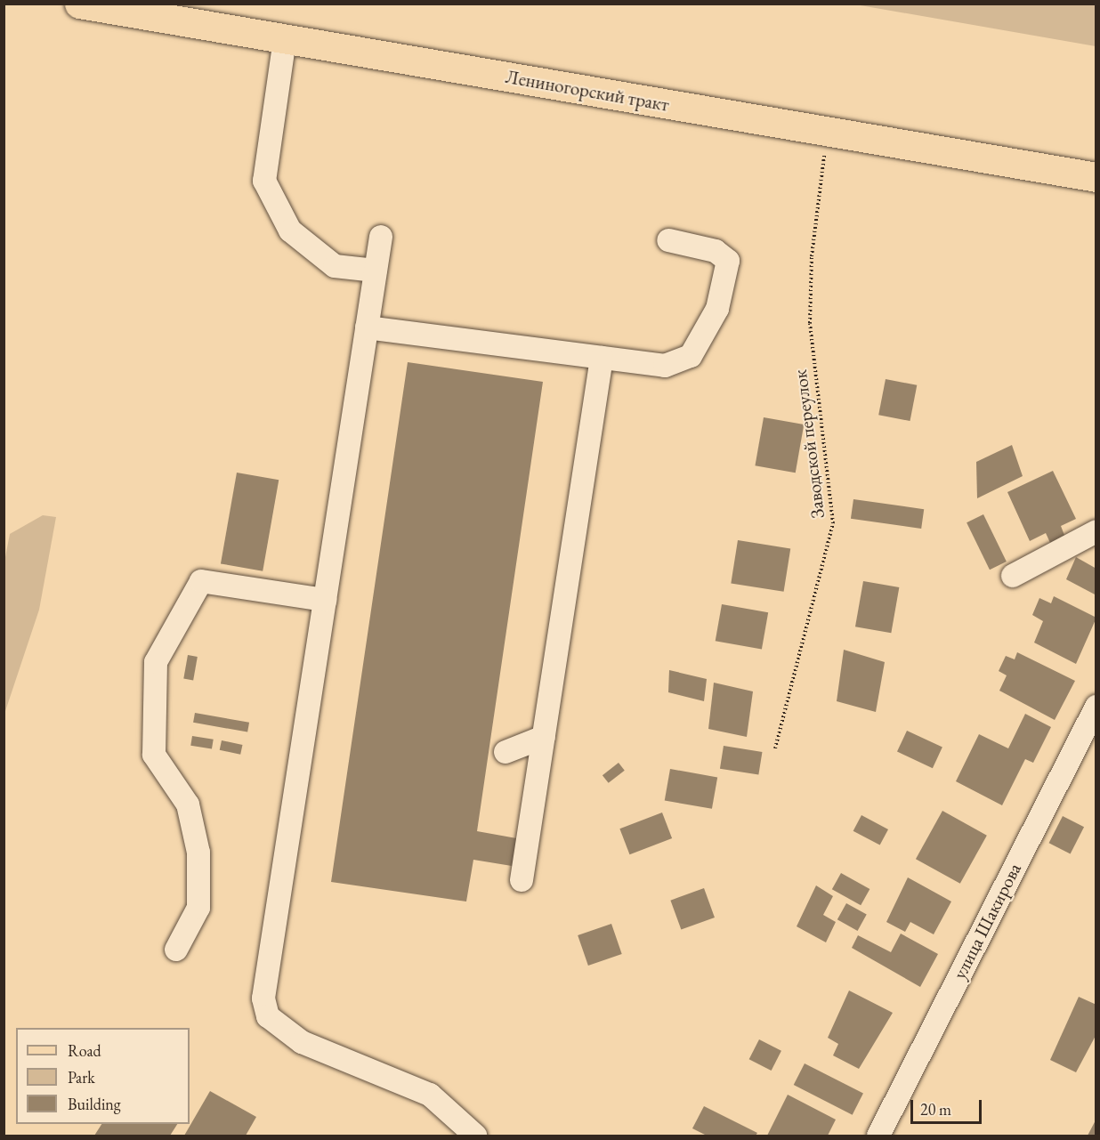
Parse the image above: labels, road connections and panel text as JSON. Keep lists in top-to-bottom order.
{
  "streets": {
    "main road": ["Лениногорский тракт"],
    "street": ["улица Шакирова"],
    "path": ["Заводской переулок"]
  },
  "crossings": [
    ["Лениногорский тракт", "Заводской переулок"]
  ],
  "legend": ["Road", "Park", "Building"],
  "scale_bar": "20 m"
}
